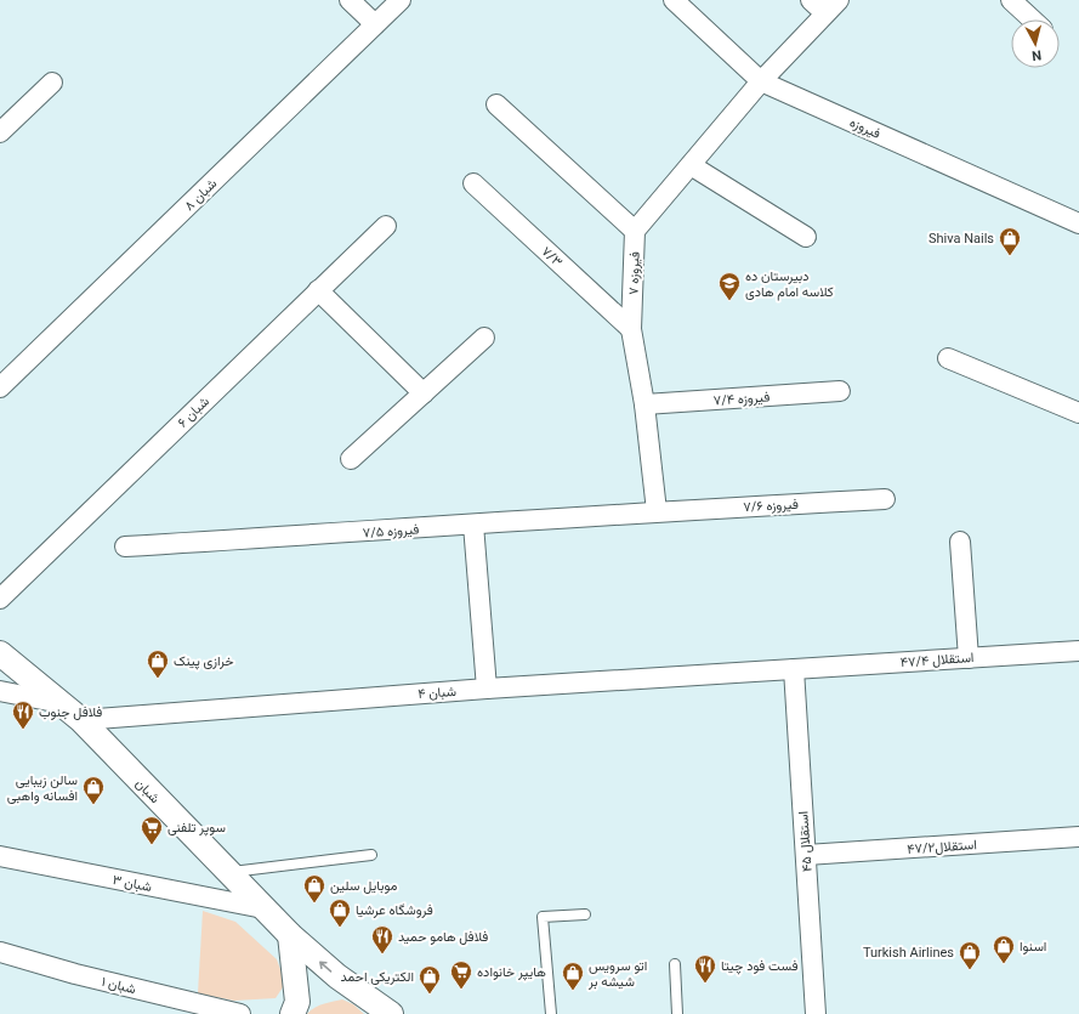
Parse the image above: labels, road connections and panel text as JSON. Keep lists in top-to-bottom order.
{
  "streets": {
    "street": [
      "فیروزه",
      "۸ شبان",
      "۷/۳",
      "۷ فیروزه",
      "۷/۴ فیروزه",
      "۶ شبان",
      "۷/۶ فیروزه",
      "۷/۵ فیروزه",
      "۴۷/۴ استقلال",
      "۴ شبان",
      "شبان",
      "۴۵ استقلال",
      "استقلال۴۷/۲",
      "۳ شبان",
      "۱ شبان"
    ]
  },
  "crossings": [
    ["۷/۳", "۷ فیروزه"],
    ["۷ فیروزه", "۷/۴ فیروزه"],
    ["۷ فیروزه", "۷/۶ فیروزه"],
    ["۷ فیروزه", "۷/۵ فیروزه"],
    ["۷/۶ فیروزه", "۷/۵ فیروزه"],
    ["۴۷/۴ استقلال", "۴ شبان"],
    ["۴۷/۴ استقلال", "۴۵ استقلال"],
    ["۴ شبان", "شبان"],
    ["۴ شبان", "۴۵ استقلال"],
    ["شبان", "۳ شبان"],
    ["۴۵ استقلال", "استقلال۴۷/۲"]
  ],
  "places": {
    "shop": [
      "Shiva Nails",
      "خرازی پینک",
      "سالن زیبایی افسانه واهبی",
      "موبایل سلین",
      "فروشگاه عرشیا",
      "اسنوا",
      "Turkish Airlines",
      "اتو سرویس شیشه بر",
      "الکتریکی احمد"
    ],
    "school or university": ["دبیرستان ده کلاسه امام هادی"],
    "restaurant": ["فلافل جنوب", "فلافل هامو حمید", "فست فود چیتا"],
    "supermarket": ["سوپر تلفنی", "هایپر خانواده"]
  },
  "north": "bottom"
}
